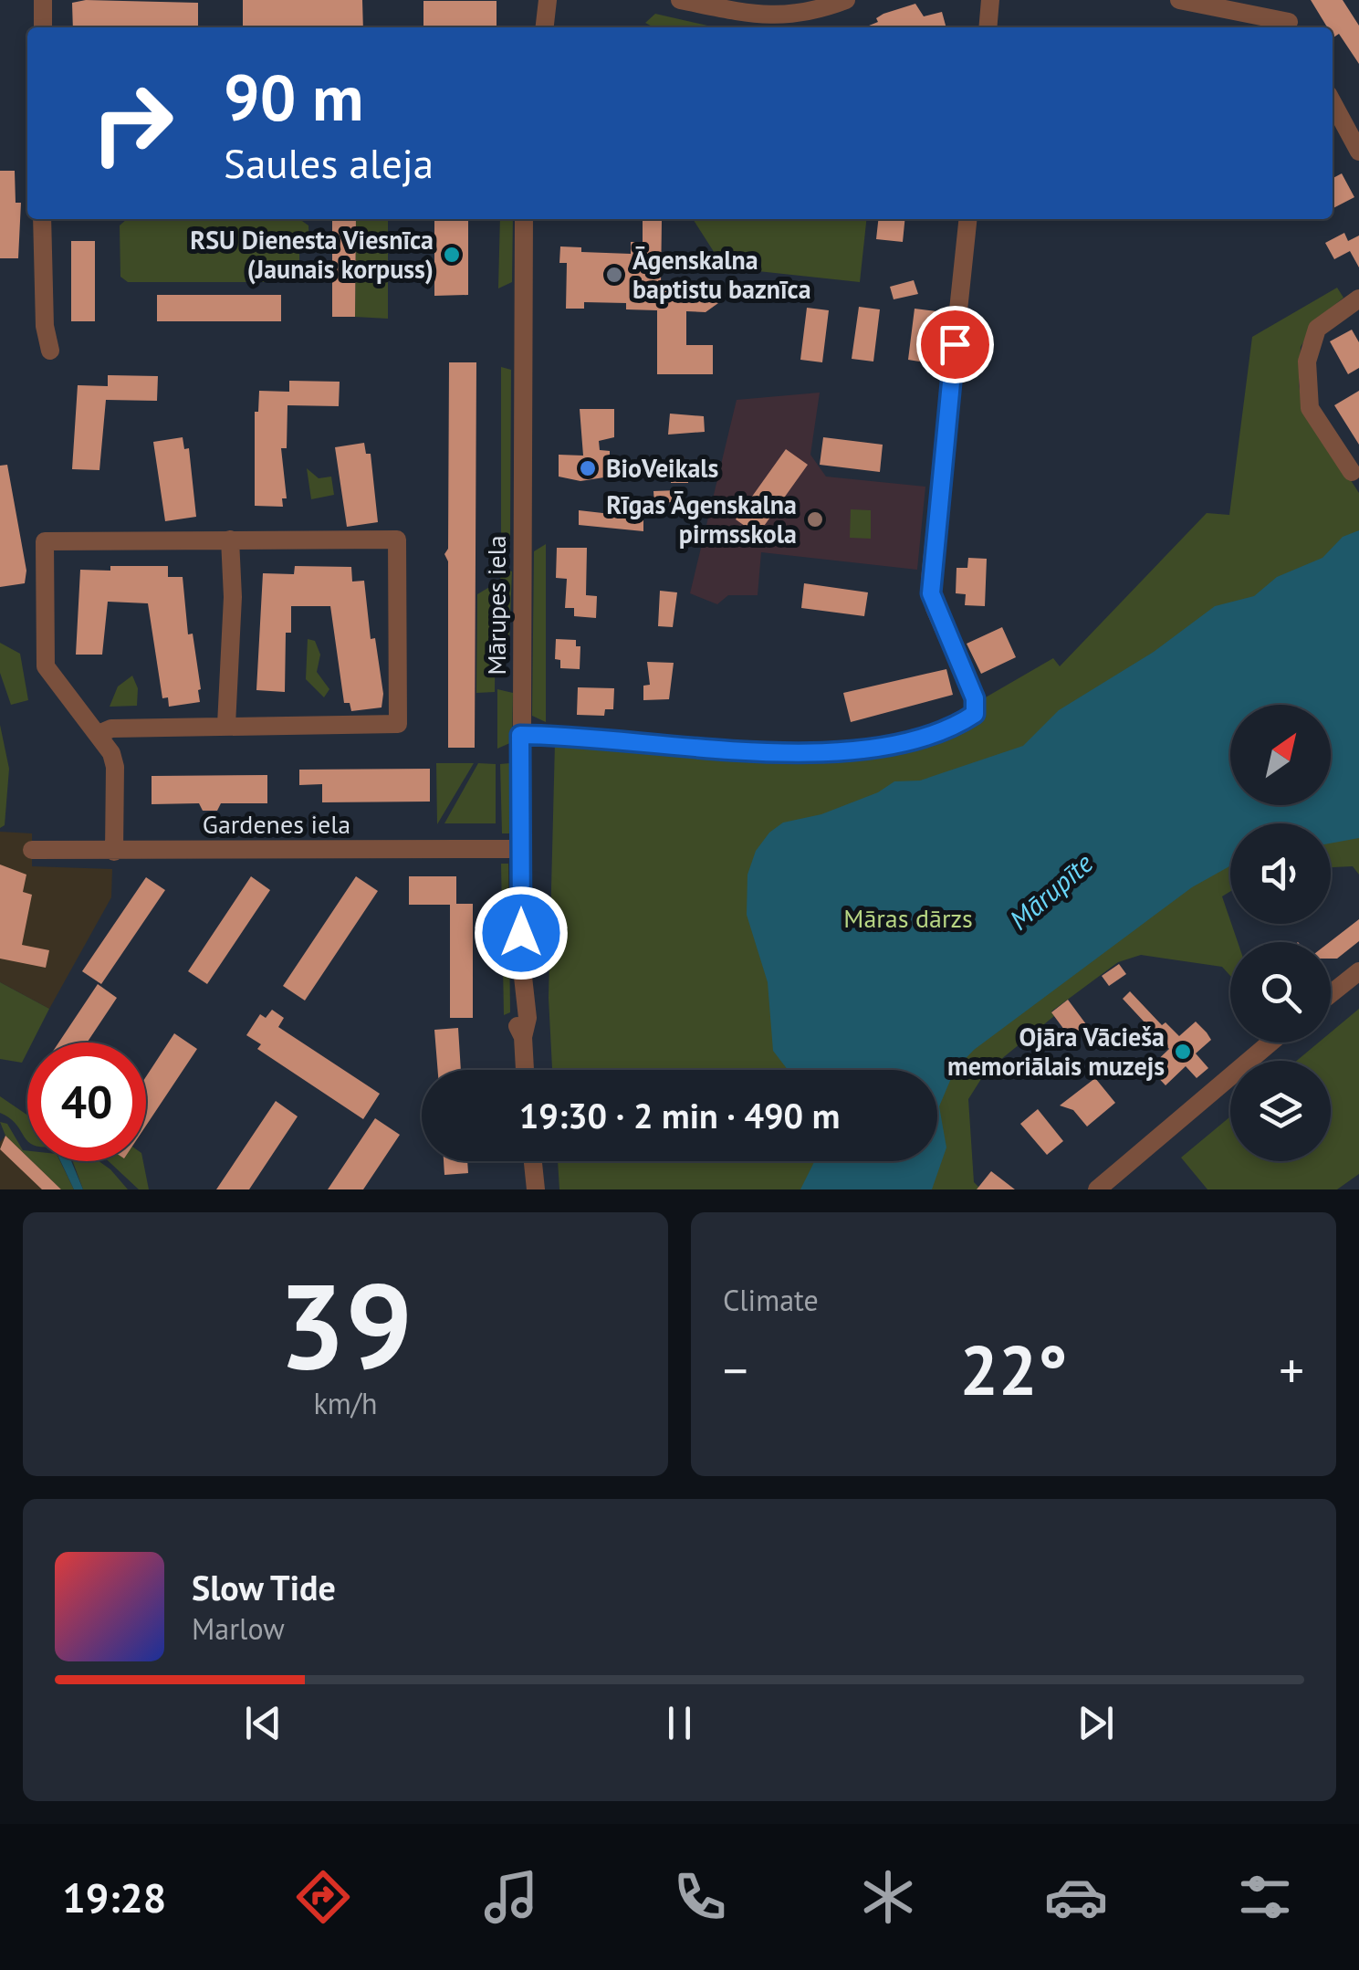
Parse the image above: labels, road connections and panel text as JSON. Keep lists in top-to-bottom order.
{
  "streets": {
    "street": ["Mārupes iela", "Gardenes iela"]
  },
  "crossings": [
    ["Mārupes iela", "Gardenes iela"]
  ],
  "water": ["Mārupīte"],
  "parks": ["Māras dārzs"],
  "places": [
    "RSU Dienesta Viesnīca (Jaunais korpuss)",
    "Āgenskalna baptistu baznīca",
    "BioVeikals",
    "Rīgas Āgenskalna pirmsskola",
    "Ojāra Vācieša memoriālais muzejs"
  ],
  "north": "top right",
  "page": {
    "turn": ["90 m", "Saules aleja"],
    "limit": "40",
    "trip": "19:30 · 2 min · 490 m",
    "tile": [
      ["39", "km/h"],
      "Climate"
    ],
    "heat": ["−", "22°", "+"],
    "song": ["Slow Tide", "Marlow"],
    "tabs": "19:28"
  }
}
